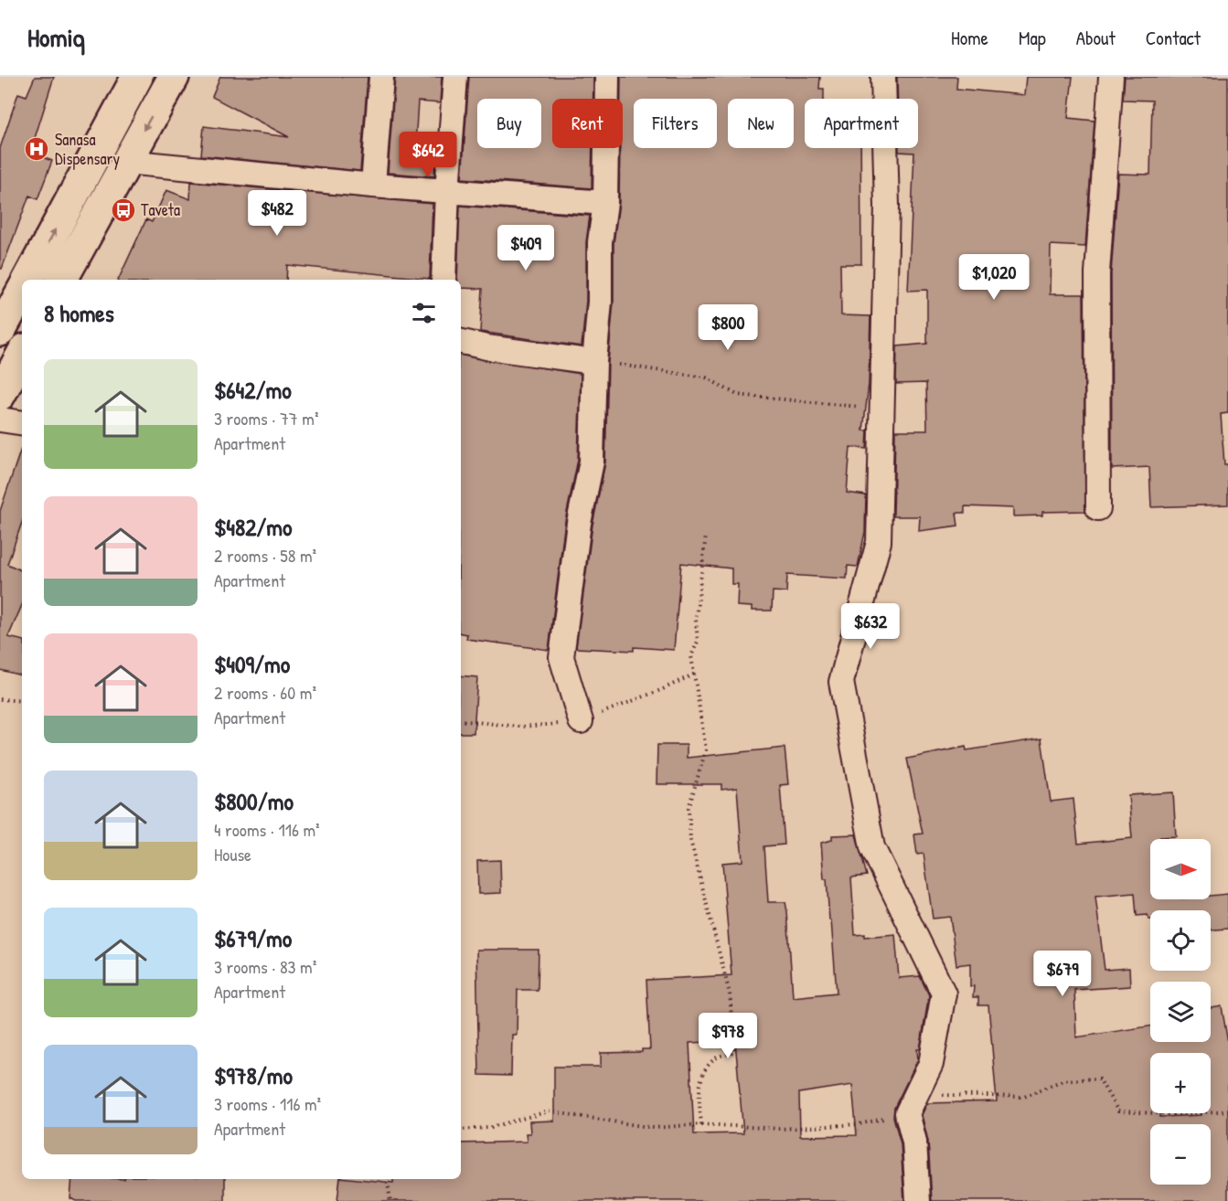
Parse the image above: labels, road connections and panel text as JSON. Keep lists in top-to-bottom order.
{
  "places": {
    "hospital": ["Sanasa Dispensary"],
    "bus stop": ["Taveta"]
  },
  "north": "right",
  "page": {
    "header": "Homiq",
    "nav": [
      "Home",
      "Map",
      "About",
      "Contact"
    ],
    "chip": [
      "Buy",
      "Rent",
      "Filters",
      "New",
      "Apartment"
    ],
    "price": [
      "$642",
      "$482",
      "$409",
      "$1,020",
      "$800",
      "$632",
      "$679",
      "$978"
    ],
    "heading": "8 homes",
    "list": [
      {
        "name": "$642/mo",
        "note": "3 rooms · 77 m² · Apartment"
      },
      {
        "name": "$482/mo",
        "note": "2 rooms · 58 m² · Apartment"
      },
      {
        "name": "$409/mo",
        "note": "2 rooms · 60 m² · Apartment"
      },
      {
        "name": "$800/mo",
        "note": "4 rooms · 116 m² · House"
      },
      {
        "name": "$679/mo",
        "note": "3 rooms · 83 m² · Apartment"
      },
      {
        "name": "$978/mo",
        "note": "3 rooms · 116 m² · Apartment"
      }
    ],
    "map_buttons": ["+", "−"]
  }
}
